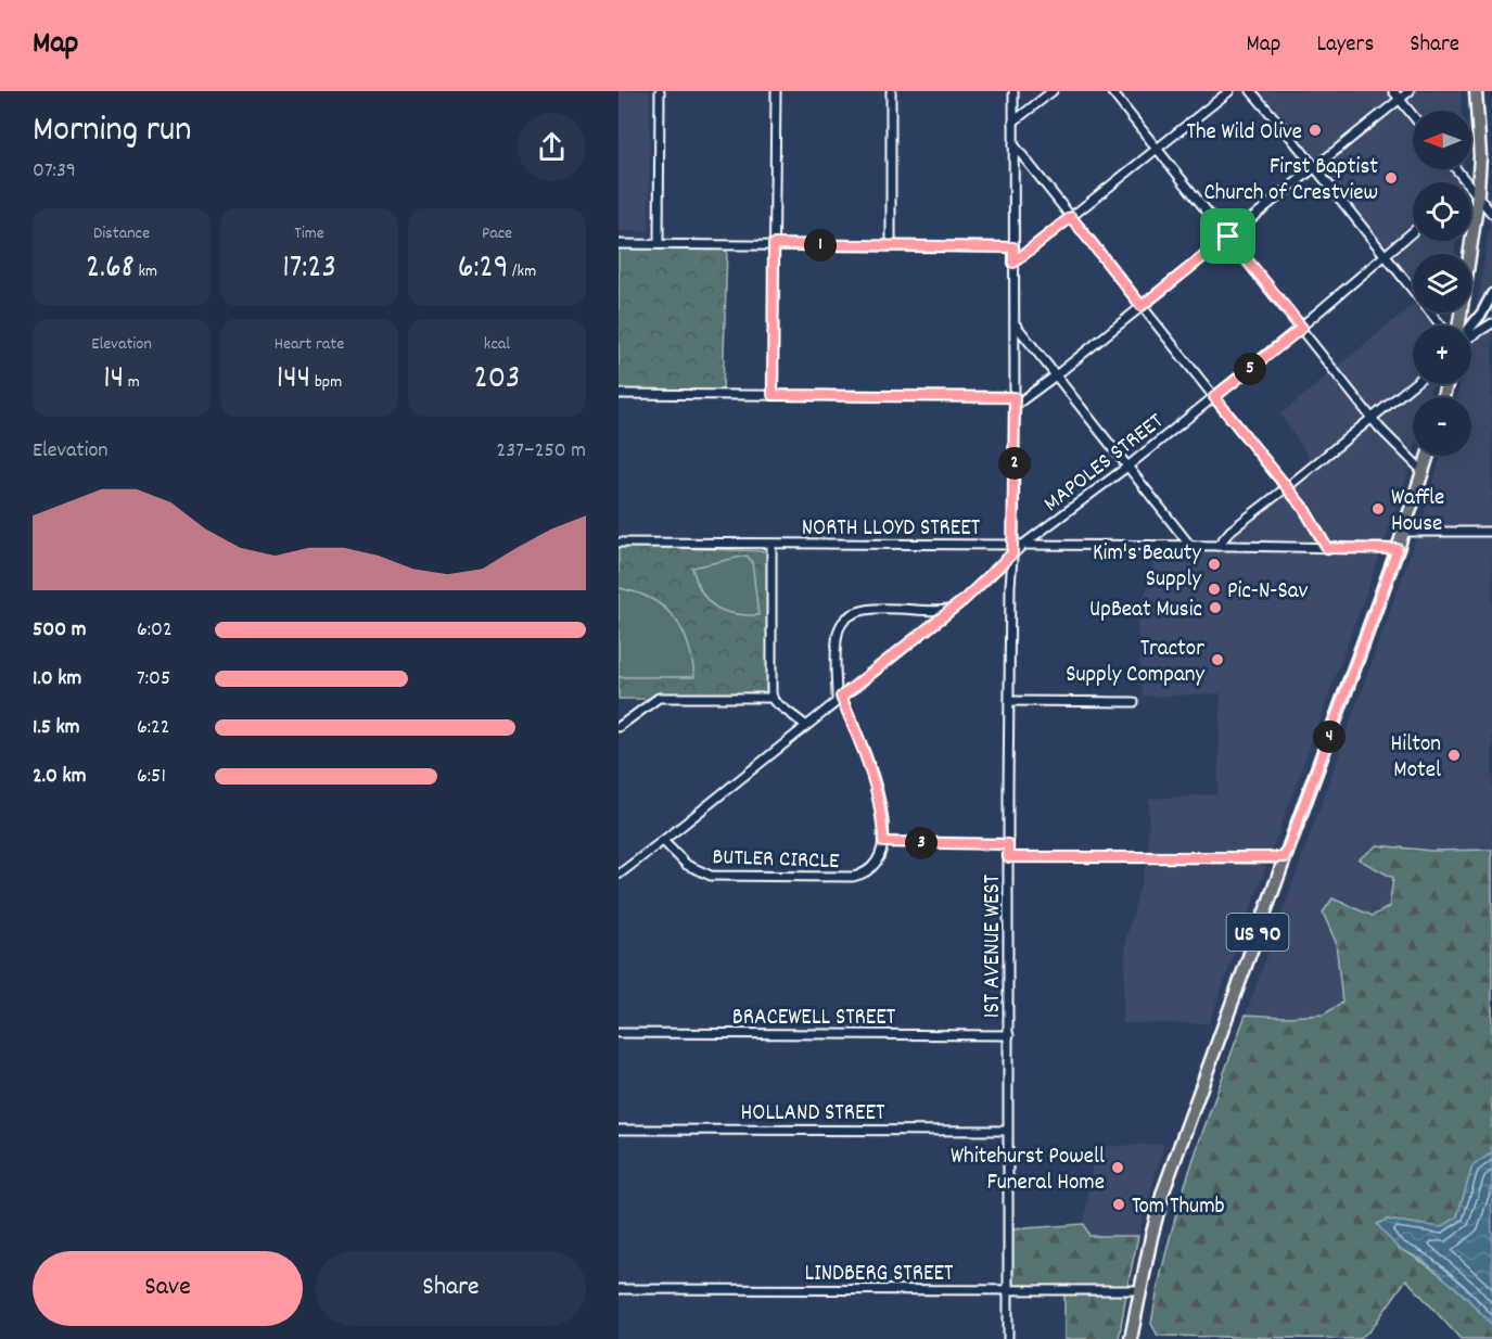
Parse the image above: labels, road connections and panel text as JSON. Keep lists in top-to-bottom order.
{
  "streets": {
    "main road": ["US 90"],
    "street": [
      "MAPOLES STREET",
      "NORTH LLOYD STREET",
      "BUTLER CIRCLE",
      "1ST AVENUE WEST",
      "BRACEWELL STREET",
      "HOLLAND STREET",
      "LINDBERG STREET"
    ]
  },
  "crossings": [
    ["MAPOLES STREET", "NORTH LLOYD STREET"],
    ["MAPOLES STREET", "BUTLER CIRCLE"],
    ["MAPOLES STREET", "1ST AVENUE WEST"],
    ["NORTH LLOYD STREET", "US 90"],
    ["NORTH LLOYD STREET", "1ST AVENUE WEST"],
    ["US 90", "LINDBERG STREET"],
    ["1ST AVENUE WEST", "BRACEWELL STREET"],
    ["1ST AVENUE WEST", "HOLLAND STREET"],
    ["1ST AVENUE WEST", "LINDBERG STREET"]
  ],
  "places": [
    "The Wild Olive",
    "First Baptist Church of Crestview",
    "Waffle House",
    "Kim's Beauty Supply",
    "Pic-N-Sav",
    "UpBeat Music",
    "Tractor Supply Company",
    "Hilton Motel",
    "Whitehurst Powell Funeral Home",
    "Tom Thumb"
  ],
  "north": "left",
  "page": {
    "header": "Map",
    "nav": ["Map", "Layers", "Share"],
    "heading": ["Morning run", "07:39"],
    "map_buttons": ["+", "−"],
    "stats": [
      ["Distance", "2.68 km"],
      ["Time", "17:23"],
      ["Pace", "6:29 /km"],
      ["Elevation", "14 m"],
      ["Heart rate", "144 bpm"],
      ["kcal", "203"]
    ],
    "pins": [
      "1",
      "5",
      "2",
      "4",
      "3"
    ],
    "chart": ["Elevation", "237–250 m"],
    "list": [
      {
        "name": "500 m",
        "note": "6:02"
      },
      {
        "name": "1.0 km",
        "note": "7:05"
      },
      {
        "name": "1.5 km",
        "note": "6:22"
      },
      {
        "name": "2.0 km",
        "note": "6:51"
      }
    ],
    "buttons": ["Save", "Share"]
  }
}
